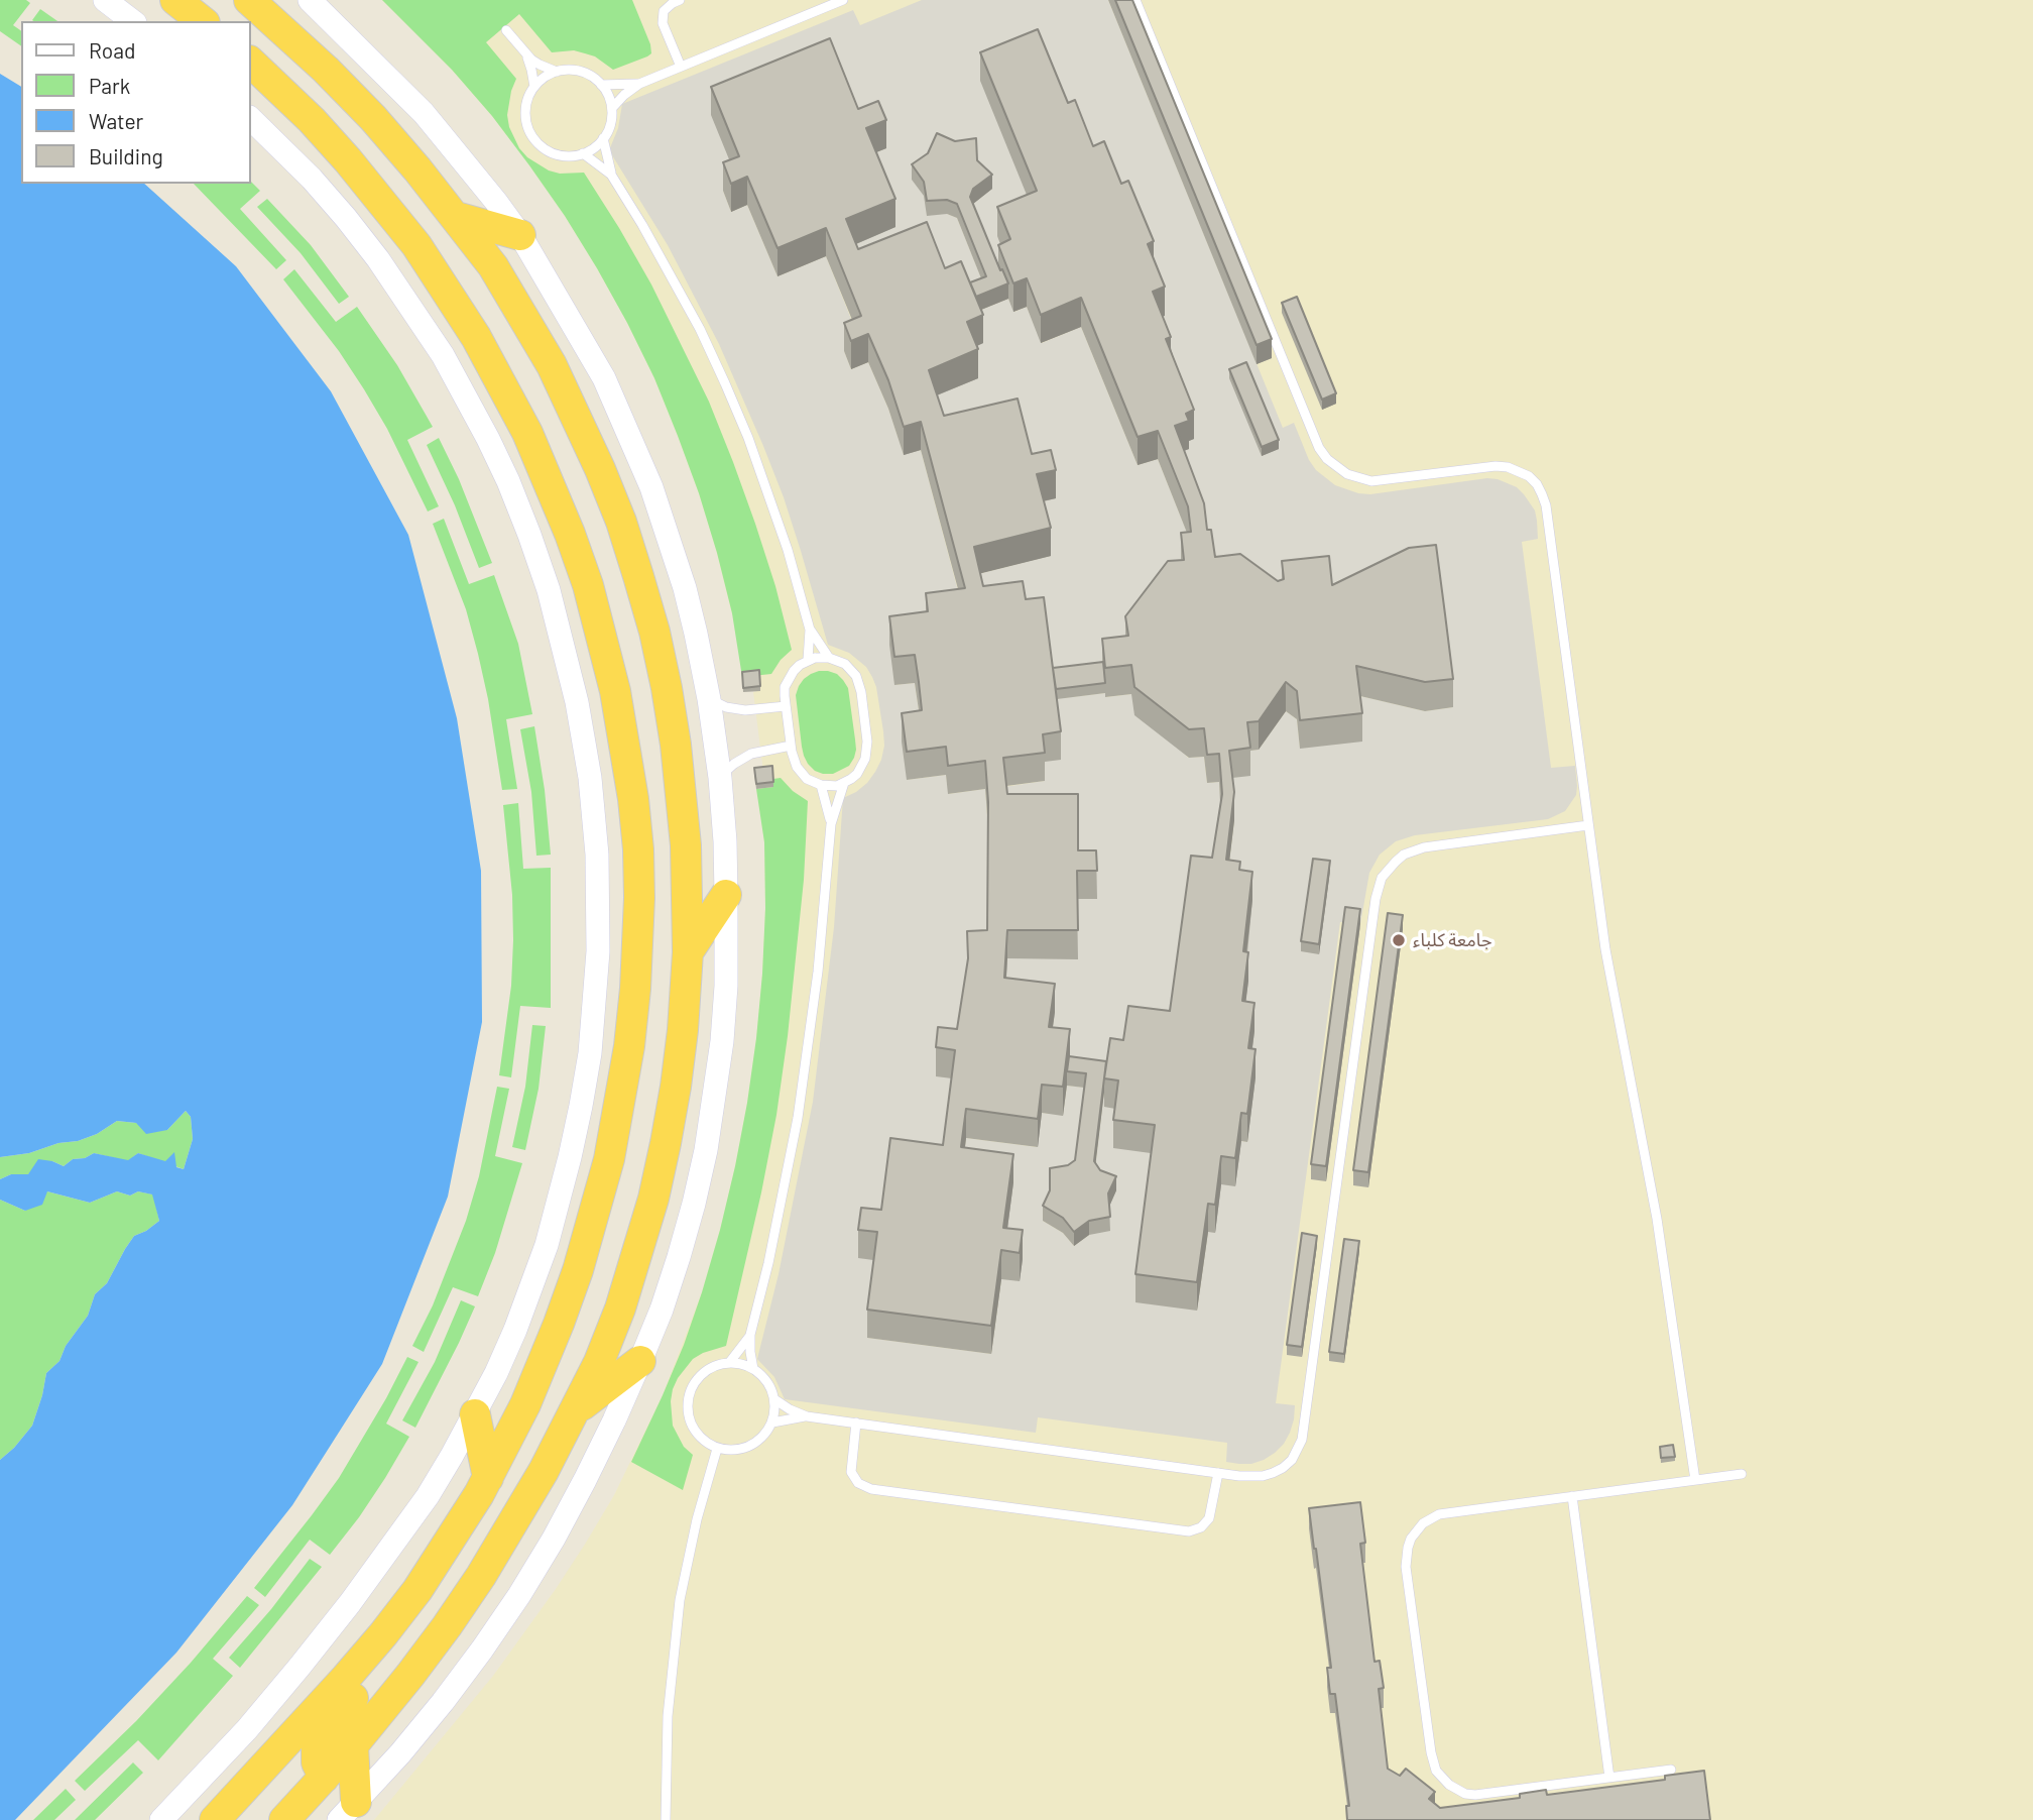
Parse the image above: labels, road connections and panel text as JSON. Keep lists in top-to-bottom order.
{
  "places": ["جامعة كلباء"],
  "legend": [
    "Road",
    "Park",
    "Water",
    "Building"
  ]
}
